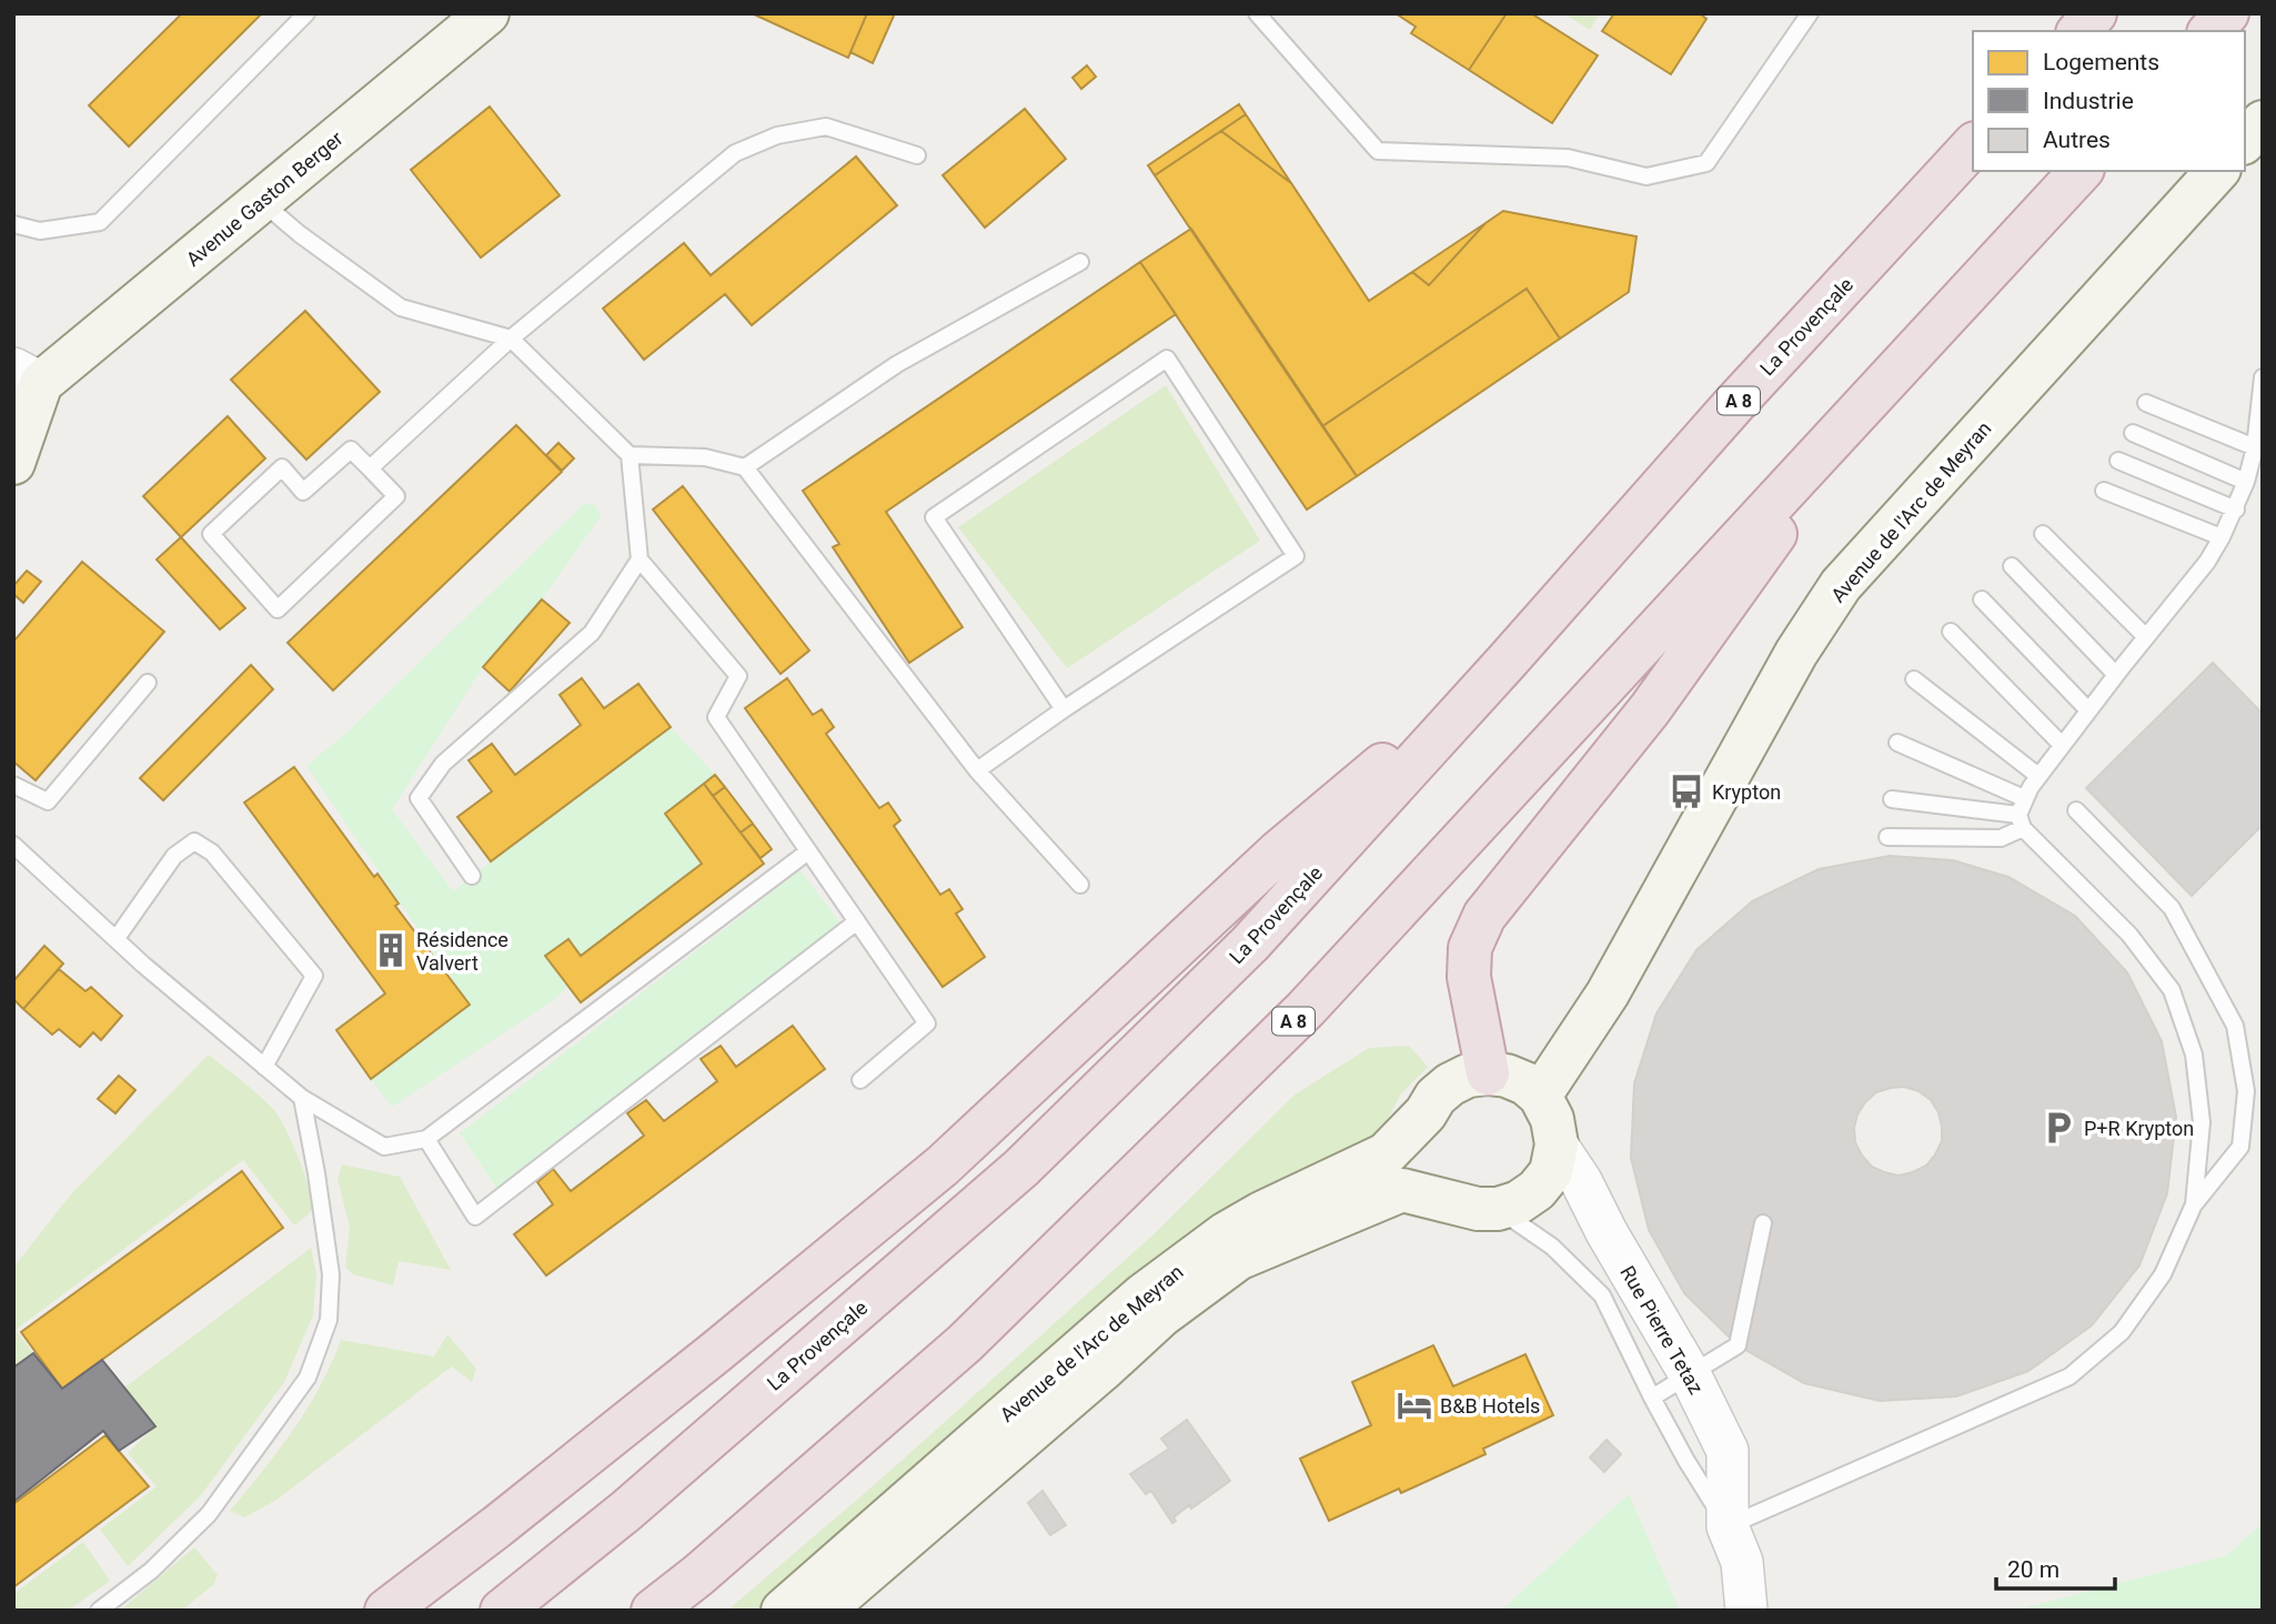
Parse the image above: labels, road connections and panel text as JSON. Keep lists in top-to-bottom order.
{
  "streets": {
    "highway": ["La Provençale", "A 8"],
    "main road": ["Avenue Gaston Berger", "Avenue de l'Arc de Meyran"],
    "street": ["Rue Pierre Tetaz"]
  },
  "crossings": [
    ["Avenue de l'Arc de Meyran", "Rue Pierre Tetaz"]
  ],
  "places": {
    "bus stop": ["Krypton"],
    "building": ["Résidence Valvert"],
    "parking": ["P+R Krypton"],
    "hotel": ["B&B Hotels"]
  },
  "legend": ["Logements", "Industrie", "Autres"],
  "scale_bar": "20 m"
}
